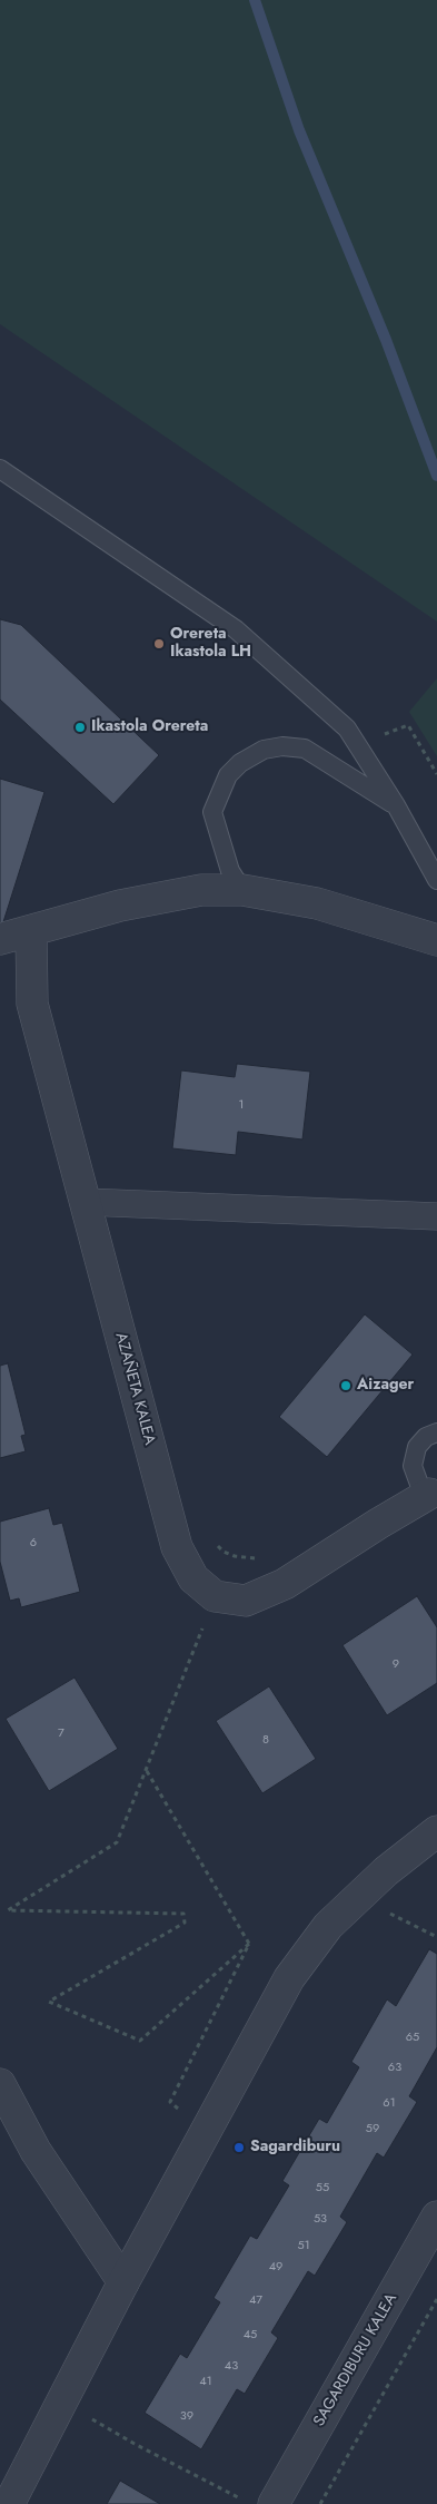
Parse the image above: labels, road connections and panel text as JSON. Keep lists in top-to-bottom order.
{
  "streets": {
    "street": ["AZAÑETA KALEA", "SAGARDIBURU KALEA"]
  },
  "places": [
    "Orereta Ikastola LH",
    "Ikastola Orereta",
    "Aizager",
    "Sagardiburu"
  ],
  "house_numbers": [
    "1",
    "6",
    "9",
    "7",
    "8",
    "65",
    "63",
    "61",
    "59",
    "55",
    "53",
    "51",
    "49",
    "47",
    "45",
    "43",
    "41",
    "39"
  ]
}
